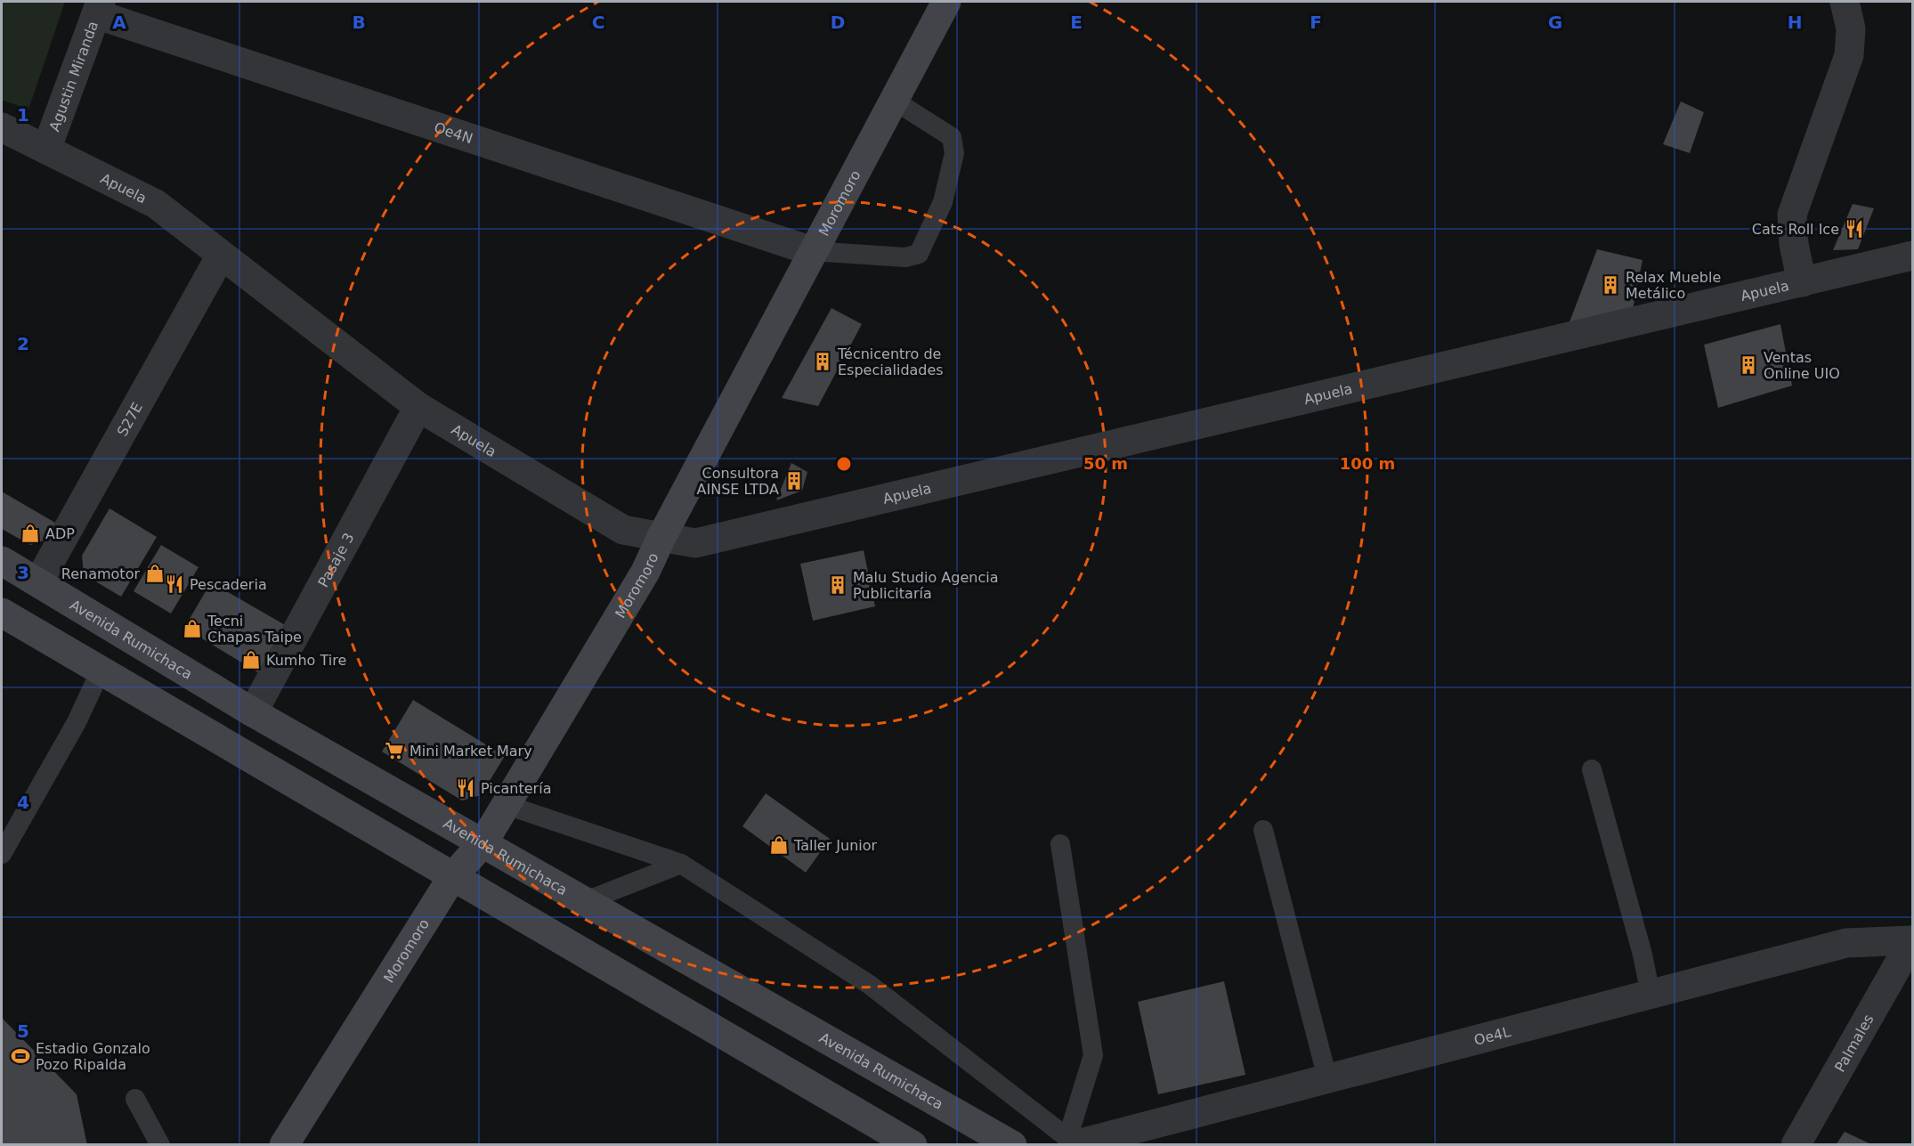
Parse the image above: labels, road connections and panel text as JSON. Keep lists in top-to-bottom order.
{
  "streets": {
    "street": [
      "Agustin Miranda",
      "Oe4N",
      "Apuela",
      "Moromoro",
      "S27E",
      "Pasaje 3",
      "Avenida Rumichaca",
      "Oe4L",
      "Palmales"
    ]
  },
  "crossings": [
    ["Agustin Miranda", "Oe4N"],
    ["Agustin Miranda", "Apuela"],
    ["Oe4N", "Moromoro"],
    ["Apuela", "Moromoro"],
    ["Apuela", "S27E"],
    ["Apuela", "Pasaje 3"],
    ["Moromoro", "Avenida Rumichaca"],
    ["S27E", "Avenida Rumichaca"],
    ["Pasaje 3", "Avenida Rumichaca"],
    ["Oe4L", "Palmales"]
  ],
  "places": {
    "restaurant": ["Cats Roll Ice", "Pescaderia", "Picantería"],
    "building": [
      "Relax Mueble Metálico",
      "Técnicentro de Especialidades",
      "Ventas Online UIO",
      "Consultora AINSE LTDA",
      "Malu Studio Agencia Publicitaría"
    ],
    "shop": [
      "ADP",
      "Renamotor",
      "Tecni Chapas Taipe",
      "Kumho Tire",
      "Taller Junior"
    ],
    "supermarket": ["Mini Market Mary"],
    "sports": ["Estadio Gonzalo Pozo Ripalda"]
  },
  "grid": {
    "columns": [
      "A",
      "B",
      "C",
      "D",
      "E",
      "F",
      "G",
      "H"
    ],
    "rows": [
      "1",
      "2",
      "3",
      "4",
      "5"
    ]
  },
  "rings": ["50 m", "100 m"]
}
